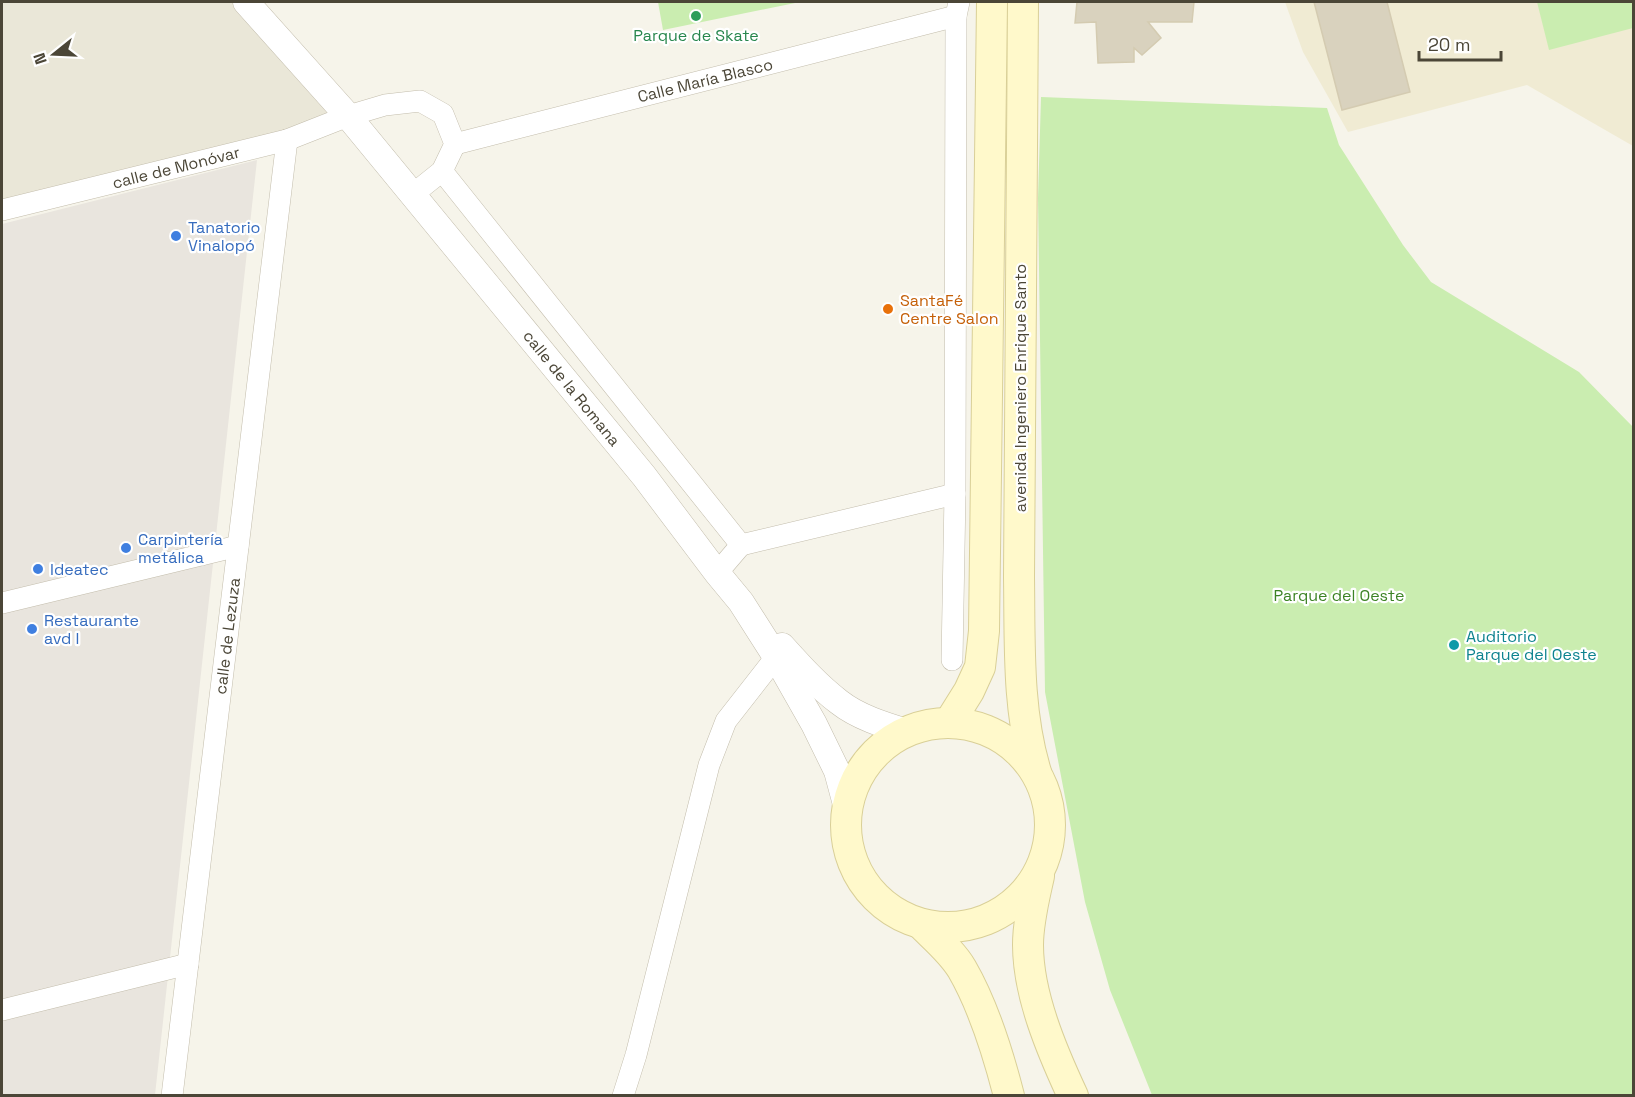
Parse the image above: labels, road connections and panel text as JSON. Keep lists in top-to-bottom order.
{
  "streets": {
    "main road": ["avenida Ingeniero Enrique Santo"],
    "street": [
      "Calle María Blasco",
      "calle de Monóvar",
      "calle de la Romana",
      "calle de Lezuza"
    ]
  },
  "crossings": [
    ["Calle María Blasco", "calle de Monóvar"],
    ["calle de Monóvar", "calle de la Romana"],
    ["calle de Monóvar", "calle de Lezuza"],
    ["calle de la Romana", "avenida Ingeniero Enrique Santo"]
  ],
  "parks": ["Parque del Oeste"],
  "places": [
    "Parque de Skate",
    "Tanatorio Vinalopó",
    "SantaFé Centre Salon",
    "Carpintería metálica",
    "Ideatec",
    "Restaurante avd I",
    "Auditorio Parque del Oeste"
  ],
  "scale_bar": "20 m",
  "north": "left"
}
